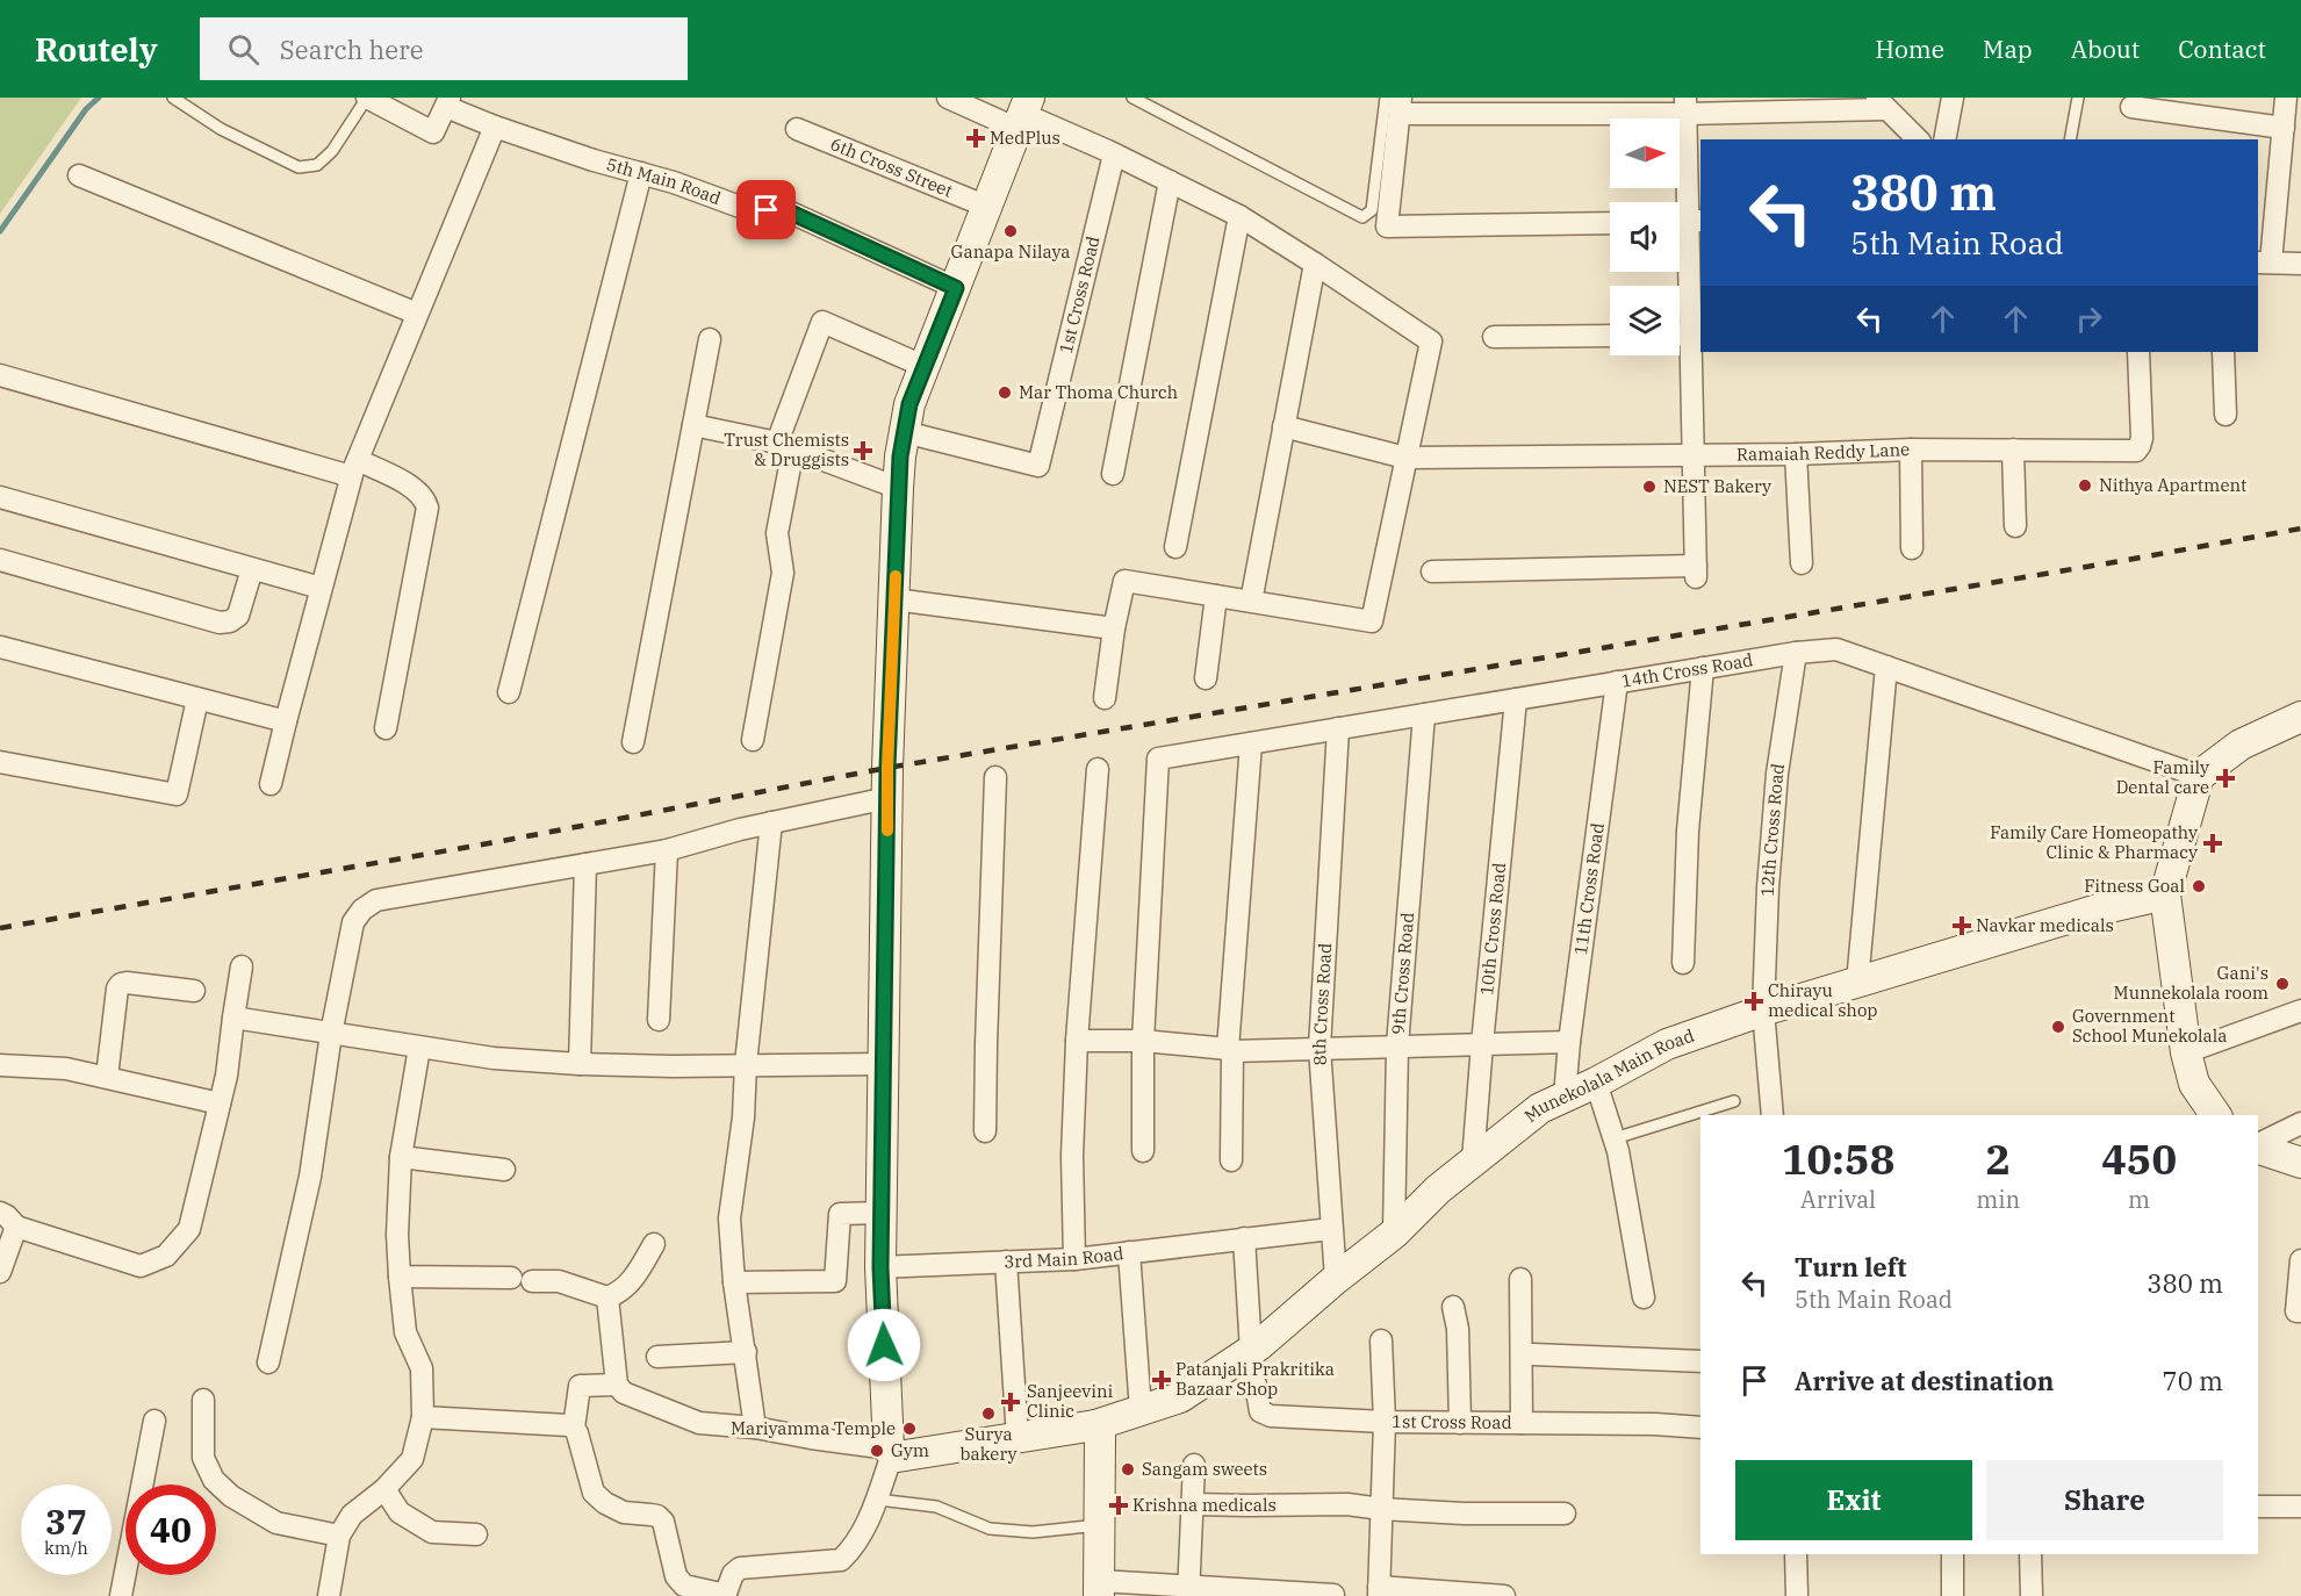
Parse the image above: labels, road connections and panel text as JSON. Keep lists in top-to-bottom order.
{
  "streets": {
    "street": [
      "6th Cross Street",
      "5th Main Road",
      "1st Cross Road",
      "Ramaiah Reddy Lane",
      "14th Cross Road",
      "12th Cross Road",
      "11th Cross Road",
      "10th Cross Road",
      "9th Cross Road",
      "8th Cross Road",
      "Munekolala Main Road",
      "3rd Main Road"
    ]
  },
  "crossings": [
    ["1st Cross Road", "Munekolala Main Road"],
    ["14th Cross Road", "12th Cross Road"],
    ["14th Cross Road", "11th Cross Road"],
    ["14th Cross Road", "10th Cross Road"],
    ["14th Cross Road", "9th Cross Road"],
    ["14th Cross Road", "8th Cross Road"],
    ["12th Cross Road", "Munekolala Main Road"],
    ["11th Cross Road", "Munekolala Main Road"],
    ["10th Cross Road", "Munekolala Main Road"],
    ["9th Cross Road", "Munekolala Main Road"],
    ["8th Cross Road", "Munekolala Main Road"],
    ["8th Cross Road", "3rd Main Road"]
  ],
  "places": {
    "health": [
      "MedPlus",
      "Trust Chemists & Druggists",
      "Family Dental care",
      "Family Care Homeopathy Clinic & Pharmacy",
      "Navkar medicals",
      "Chirayu medical shop",
      "Patanjali Prakritika Bazaar Shop",
      "Sanjeevini Clinic",
      "Krishna medicals"
    ],
    "other": [
      "Ganapa Nilaya",
      "Mar Thoma Church",
      "Nithya Apartment",
      "NEST Bakery",
      "Fitness Goal",
      "Gani's Munnekolala room",
      "Government School Munekolala",
      "Surya bakery",
      "Mariyamma Temple",
      "Gym",
      "Sangam sweets"
    ]
  },
  "north": "right",
  "page": {
    "header": "Routely",
    "search": "Search here",
    "nav": [
      "Home",
      "Map",
      "About",
      "Contact"
    ],
    "turn": ["380 m", "5th Main Road"],
    "eta": [
      "10:58",
      "Arrival",
      "2",
      "min",
      "450",
      "m"
    ],
    "list": [
      {
        "name": "Turn left",
        "note": "5th Main Road",
        "value": "380 m"
      },
      {
        "name": "Arrive at destination",
        "value": "70 m"
      }
    ],
    "buttons": ["Exit", "Share"],
    "speed": "37 km/h",
    "limit": "40"
  }
}
